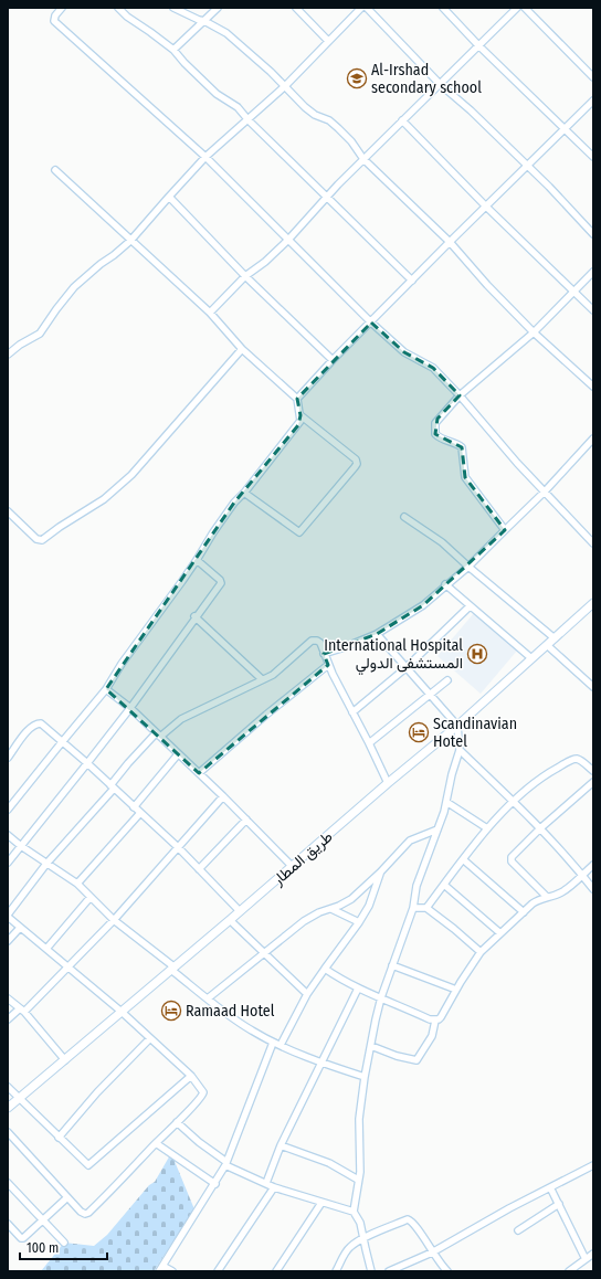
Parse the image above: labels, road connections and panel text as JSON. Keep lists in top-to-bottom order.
{
  "streets": {
    "main road": ["طريق المطار"]
  },
  "places": {
    "school or university": ["Al-Irshad secondary school"],
    "hospital": ["International Hospital المستشفى الدولي"],
    "hotel": ["Scandinavian Hotel", "Ramaad Hotel"]
  },
  "scale_bar": "100 m"
}
